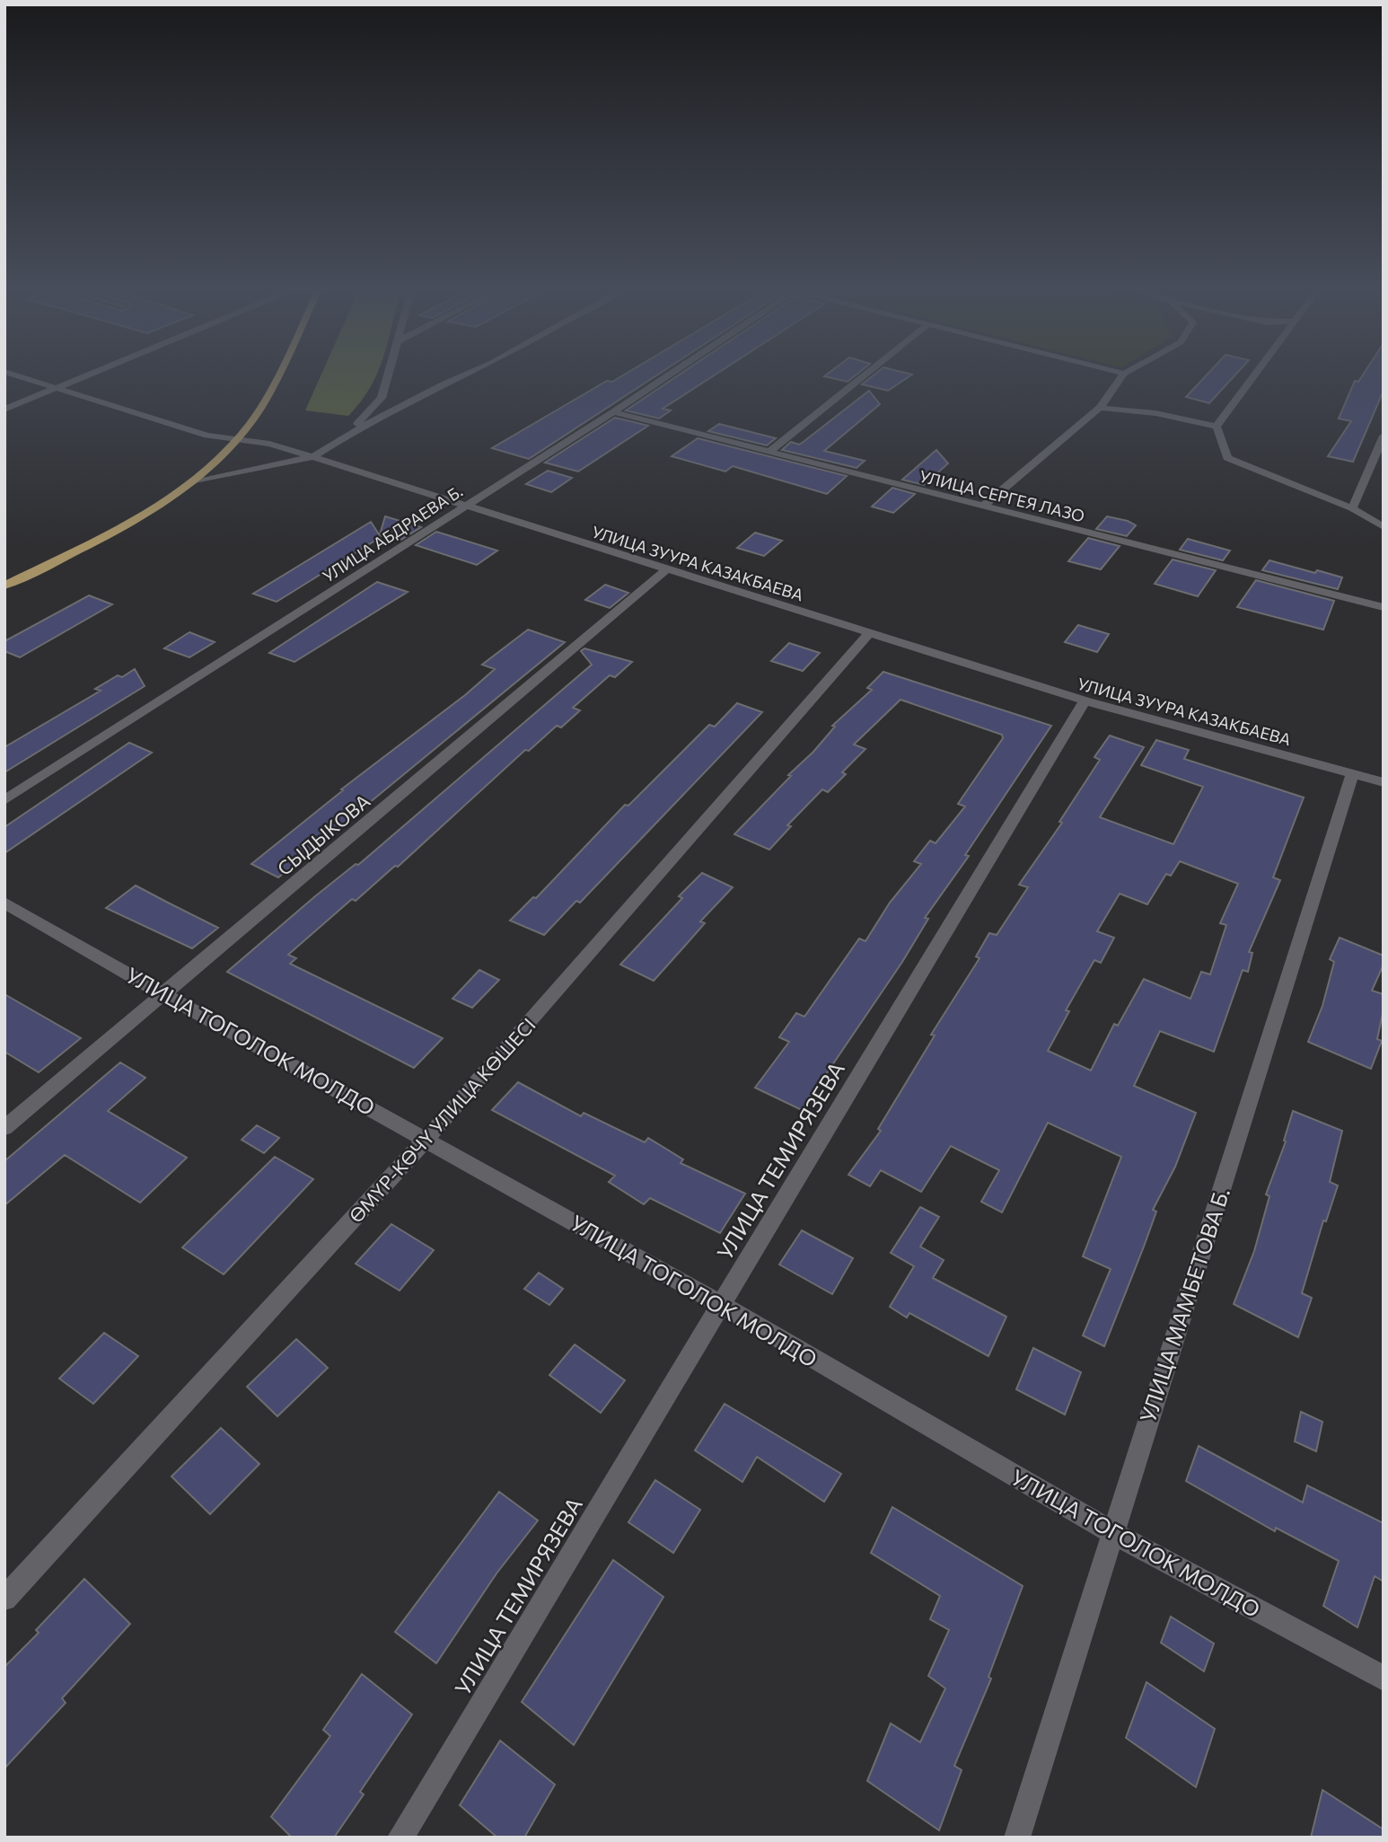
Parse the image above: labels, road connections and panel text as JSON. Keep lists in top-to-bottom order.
{
  "streets": {
    "street": [
      "УЛИЦА СЕРГЕЯ ЛАЗО",
      "УЛИЦА АБДРАЕВА Б.",
      "УЛИЦА ЗУУРА КАЗАКБАЕВА",
      "СЫДЫКОВА",
      "УЛИЦА ТОГОЛОК МОЛДО",
      "ӨМҮР-КӨЧҮ УЛИЦА КӨШЕСІ",
      "УЛИЦА ТЕМИРЯЗЕВА",
      "УЛИЦА МАМБЕТОВА Б."
    ]
  },
  "crossings": [
    ["УЛИЦА СЕРГЕЯ ЛАЗО", "УЛИЦА АБДРАЕВА Б."],
    ["УЛИЦА АБДРАЕВА Б.", "УЛИЦА ЗУУРА КАЗАКБАЕВА"],
    ["УЛИЦА ЗУУРА КАЗАКБАЕВА", "СЫДЫКОВА"],
    ["УЛИЦА ЗУУРА КАЗАКБАЕВА", "ӨМҮР-КӨЧҮ УЛИЦА КӨШЕСІ"],
    ["УЛИЦА ЗУУРА КАЗАКБАЕВА", "УЛИЦА ТЕМИРЯЗЕВА"],
    ["УЛИЦА ЗУУРА КАЗАКБАЕВА", "УЛИЦА МАМБЕТОВА Б."],
    ["СЫДЫКОВА", "УЛИЦА ТОГОЛОК МОЛДО"],
    ["УЛИЦА ТОГОЛОК МОЛДО", "ӨМҮР-КӨЧҮ УЛИЦА КӨШЕСІ"],
    ["УЛИЦА ТОГОЛОК МОЛДО", "УЛИЦА ТЕМИРЯЗЕВА"],
    ["УЛИЦА ТОГОЛОК МОЛДО", "УЛИЦА МАМБЕТОВА Б."]
  ]
}
